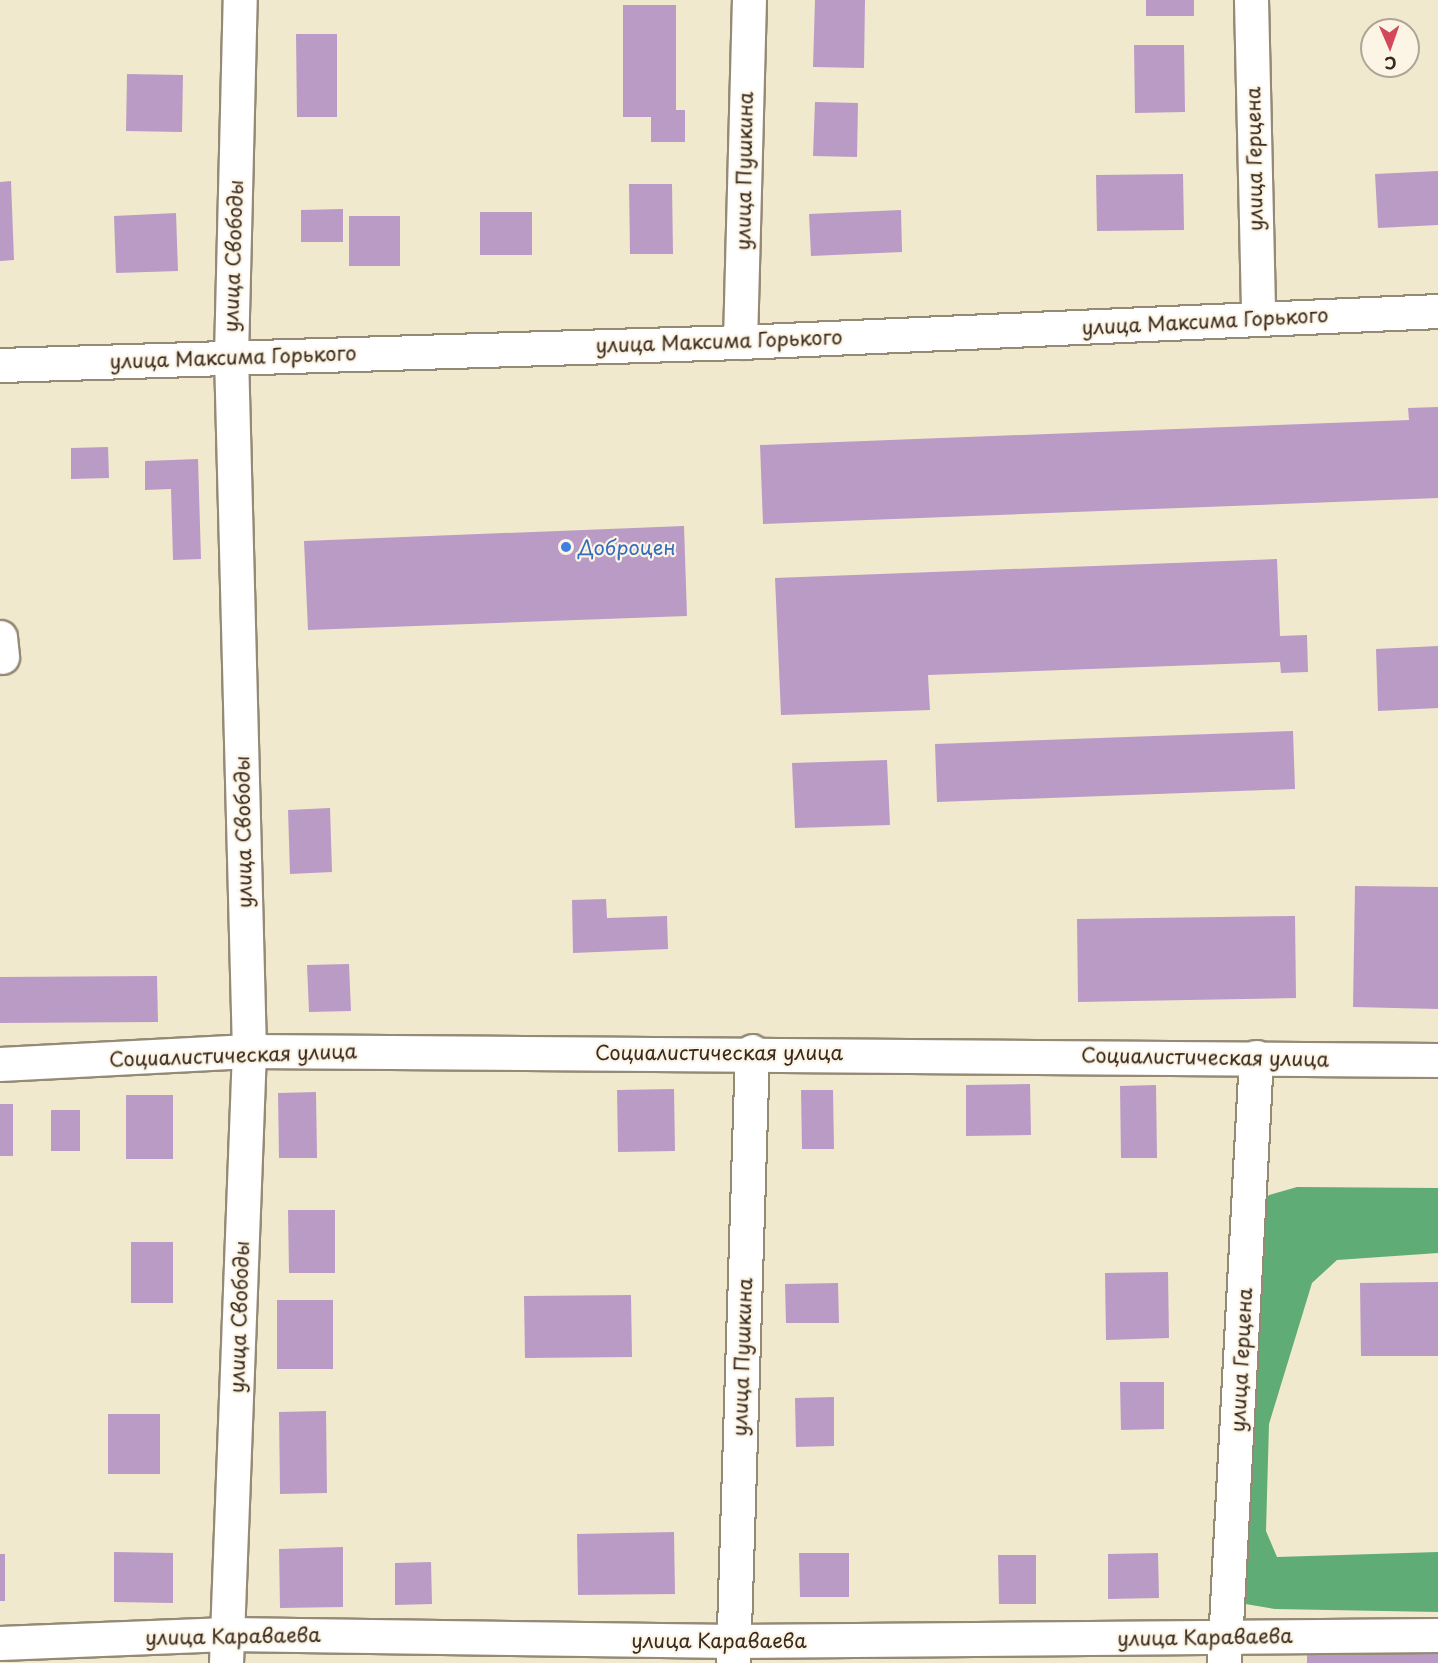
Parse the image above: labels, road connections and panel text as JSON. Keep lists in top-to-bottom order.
{
  "streets": {
    "street": [
      "улица Герцена",
      "улица Пушкина",
      "улица Свободы",
      "улица Максима Горького",
      "Социалистическая улица",
      "улица Караваева"
    ]
  },
  "crossings": [
    ["улица Герцена", "улица Максима Горького"],
    ["улица Герцена", "Социалистическая улица"],
    ["улица Герцена", "улица Караваева"],
    ["улица Пушкина", "улица Максима Горького"],
    ["улица Пушкина", "Социалистическая улица"],
    ["улица Пушкина", "улица Караваева"],
    ["улица Свободы", "улица Максима Горького"],
    ["улица Свободы", "Социалистическая улица"],
    ["улица Свободы", "улица Караваева"]
  ],
  "places": ["Доброцен"],
  "north": "bottom"
}
